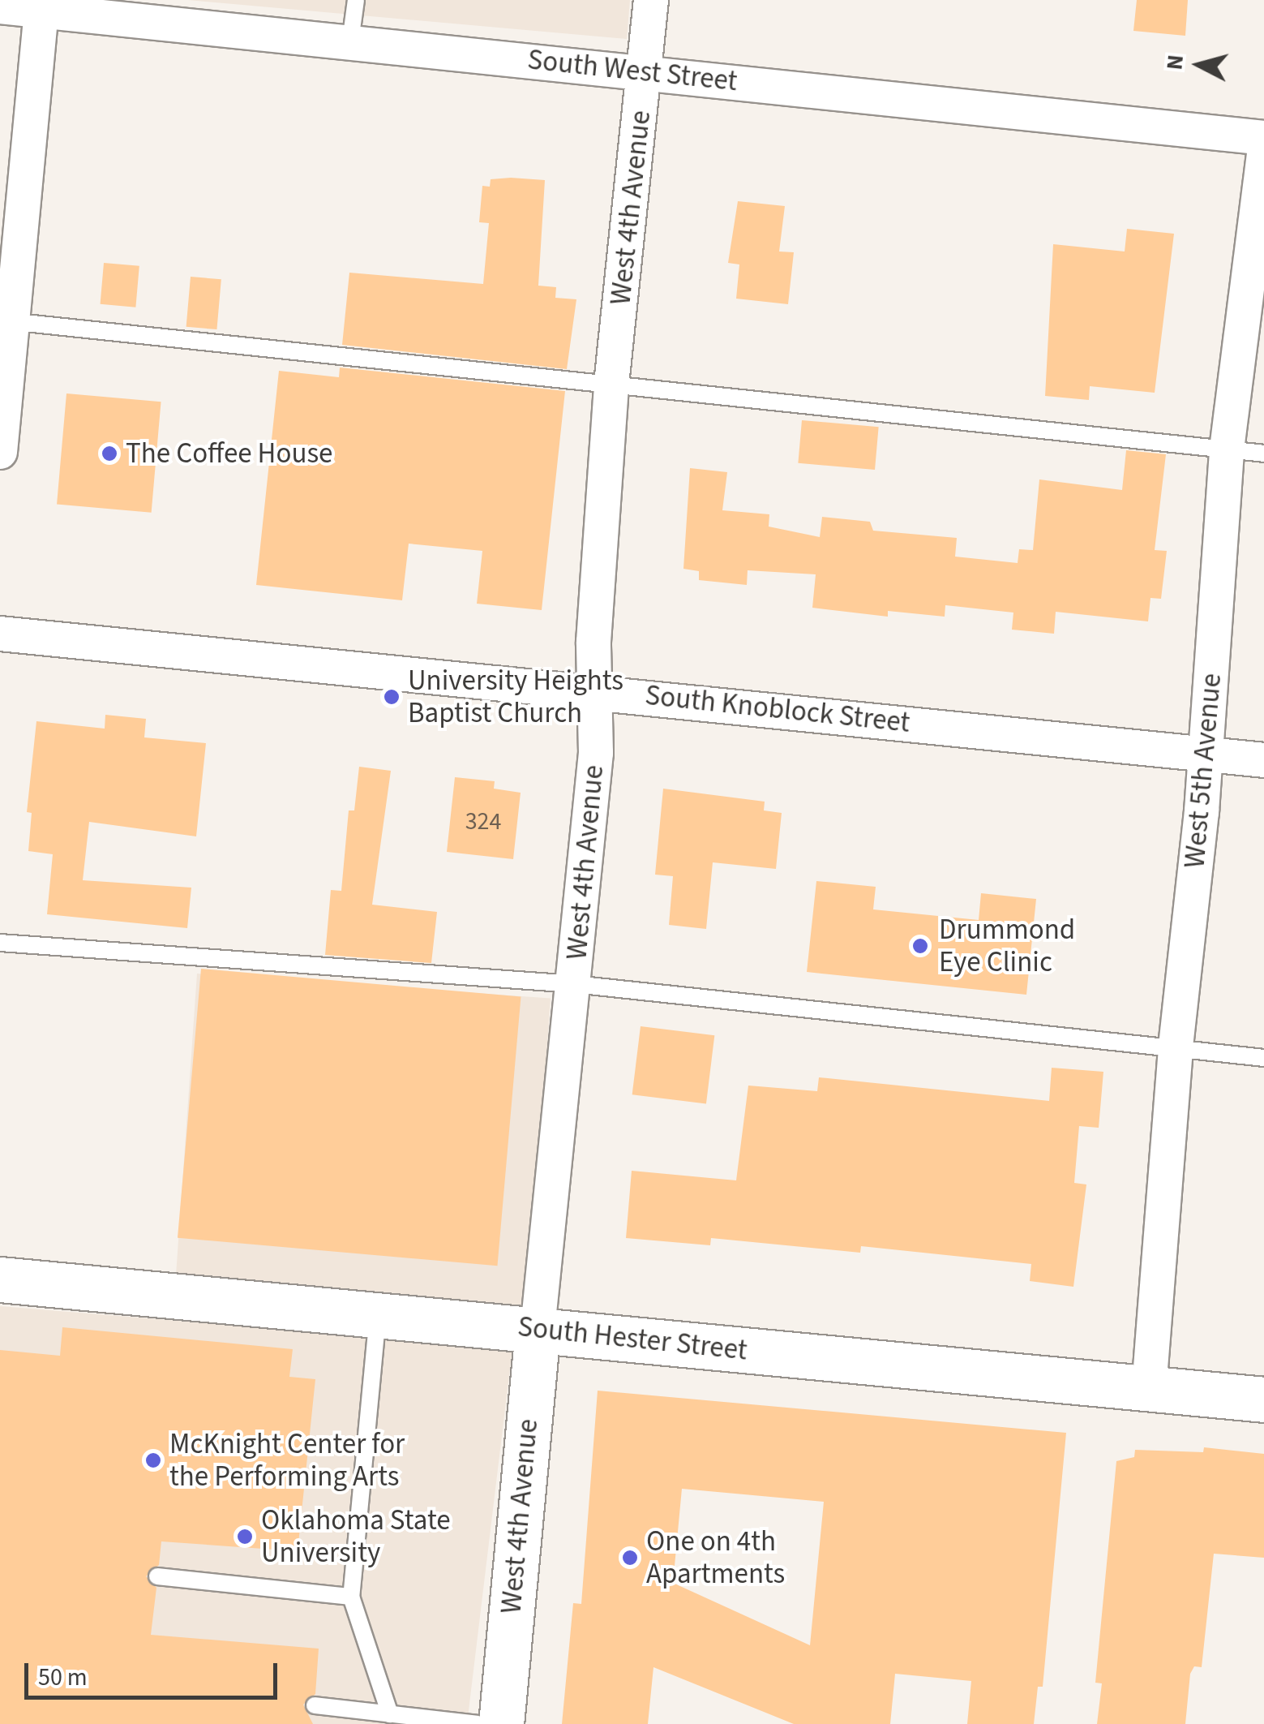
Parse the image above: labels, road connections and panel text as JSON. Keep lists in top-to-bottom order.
{
  "streets": {
    "street": [
      "South West Street",
      "West 4th Avenue",
      "South Knoblock Street",
      "West 5th Avenue",
      "South Hester Street"
    ]
  },
  "crossings": [
    ["South West Street", "West 4th Avenue"],
    ["West 4th Avenue", "South Knoblock Street"],
    ["West 4th Avenue", "South Hester Street"],
    ["South Knoblock Street", "West 5th Avenue"],
    ["West 5th Avenue", "South Hester Street"]
  ],
  "places": [
    "The Coffee House",
    "University Heights Baptist Church",
    "Drummond Eye Clinic",
    "McKnight Center for the Performing Arts",
    "Oklahoma State University",
    "One on 4th Apartments"
  ],
  "house_numbers": ["324"],
  "scale_bar": "50 m",
  "north": "left"
}
